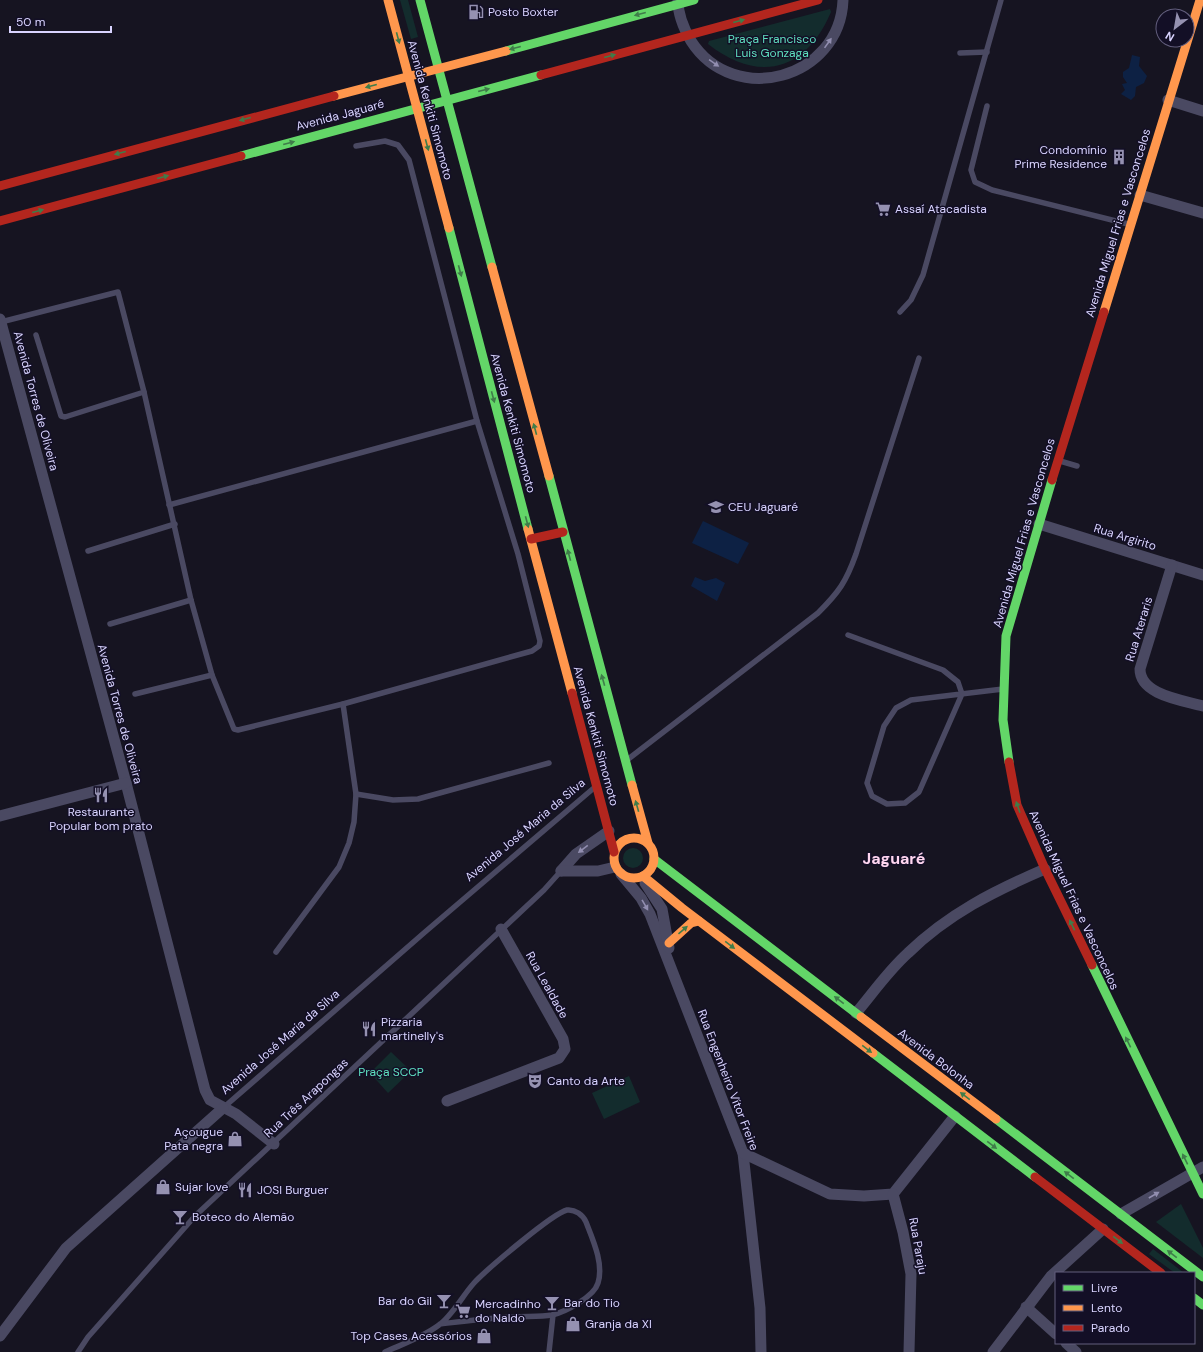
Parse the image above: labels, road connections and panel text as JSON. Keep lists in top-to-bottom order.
{
  "streets": {
    "main road": [
      "Avenida Kenkiti Simomoto",
      "Avenida Jaguaré",
      "Avenida Miguel Frias e Vasconcelos",
      "Avenida Bolonha"
    ],
    "street": [
      "Avenida Torres de Oliveira",
      "Rua Argirito",
      "Rua Ateraris",
      "Avenida José Maria da Silva",
      "Rua Lealdade",
      "Rua Engenheiro Vítor Freire",
      "Rua Paraju"
    ],
    "lane": ["Rua Três Arapongas"]
  },
  "crossings": [
    ["Avenida Kenkiti Simomoto", "Avenida Jaguaré"],
    ["Avenida Kenkiti Simomoto", "Avenida José Maria da Silva"],
    ["Avenida Kenkiti Simomoto", "Avenida Bolonha"],
    ["Avenida Kenkiti Simomoto", "Rua Engenheiro Vítor Freire"],
    ["Avenida Miguel Frias e Vasconcelos", "Rua Argirito"],
    ["Avenida Torres de Oliveira", "Avenida José Maria da Silva"],
    ["Avenida Torres de Oliveira", "Rua Três Arapongas"],
    ["Rua Argirito", "Rua Ateraris"],
    ["Rua Lealdade", "Rua Três Arapongas"],
    ["Avenida Bolonha", "Rua Engenheiro Vítor Freire"]
  ],
  "one_way": ["Avenida Miguel Frias e Vasconcelos"],
  "districts": ["Jaguaré"],
  "parks": ["Praça Francisco Luis Gonzaga", "Praça SCCP"],
  "places": {
    "fuel station": ["Posto Boxter"],
    "building": ["Condomínio Prime Residence"],
    "supermarket": ["Assaí Atacadista", "Mercadinho do Naldo"],
    "school or university": ["CEU Jaguaré"],
    "restaurant": ["Restaurante Popular bom prato", "Pizzaria martinelly's", "JOSI Burguer"],
    "theatre": ["Canto da Arte"],
    "shop": [
      "Açougue Pata negra",
      "Sujar love",
      "Granja da XI",
      "Top Cases Acessórios"
    ],
    "bar": ["Boteco do Alemão", "Bar do Gil", "Bar do Tio"]
  },
  "legend": ["Livre", "Lento", "Parado"],
  "scale_bar": "50 m",
  "north": "bottom left"
}
